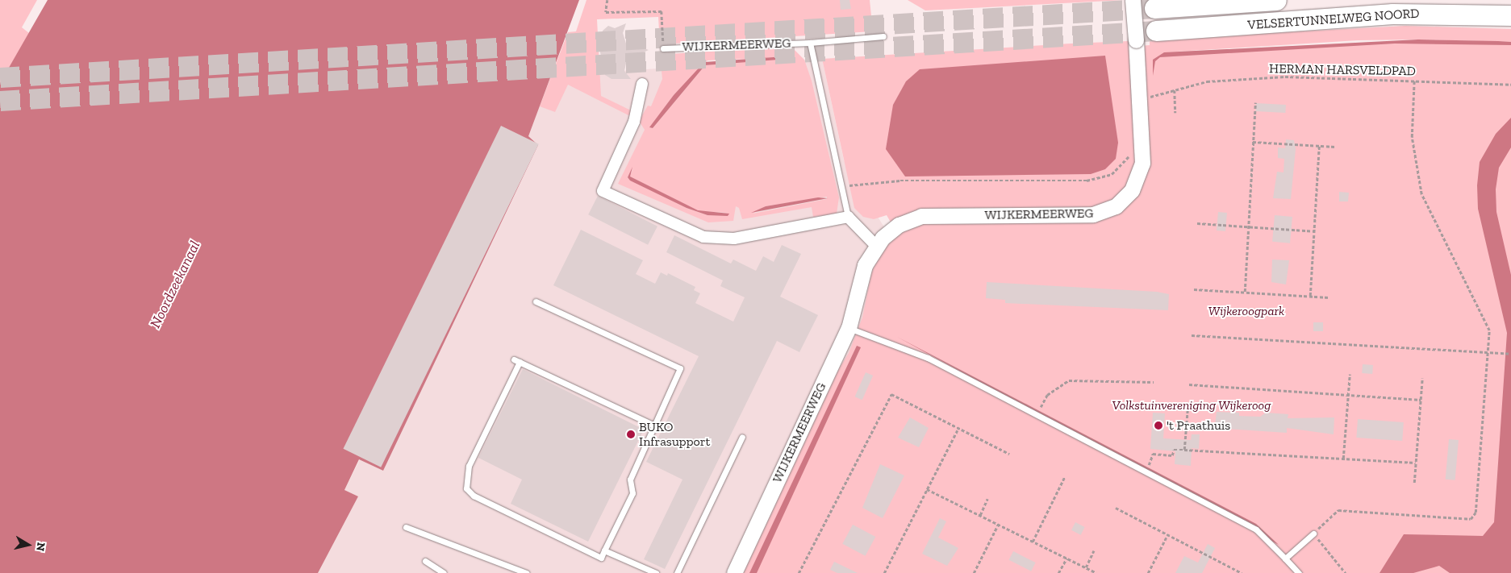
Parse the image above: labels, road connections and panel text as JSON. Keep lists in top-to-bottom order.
{
  "streets": {
    "highway": ["VELSERTUNNELWEG NOORD"],
    "street": ["WIJKERMEERWEG"],
    "path": ["HERMAN HARSVELDPAD"]
  },
  "crossings": [
    ["WIJKERMEERWEG", "HERMAN HARSVELDPAD"]
  ],
  "water": ["Noordzeekanaal"],
  "parks": ["Wijkeroogpark", "Volkstuinvereniging Wijkeroog"],
  "places": ["'t Praathuis", "BUKO Infrasupport"],
  "north": "right"
}
